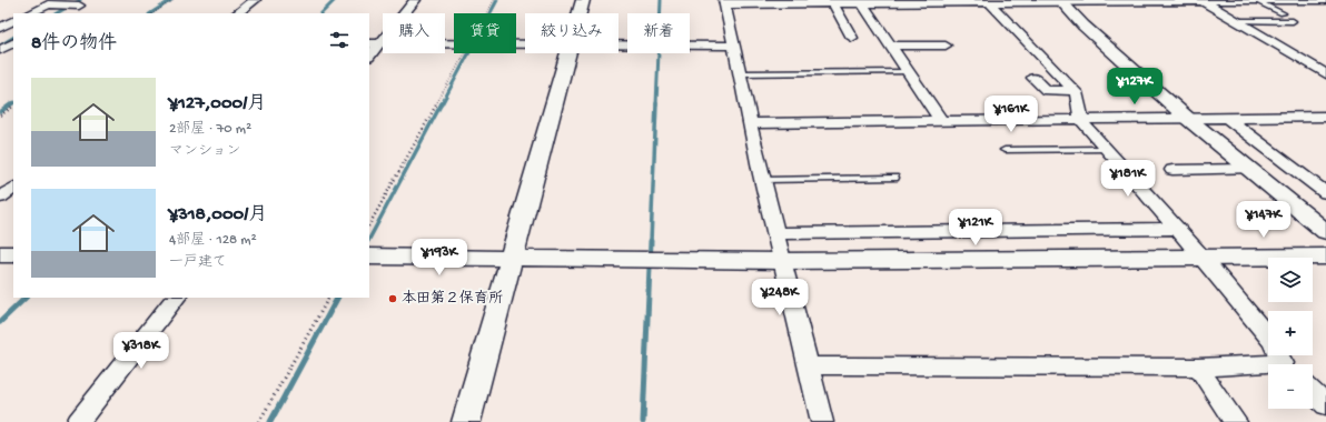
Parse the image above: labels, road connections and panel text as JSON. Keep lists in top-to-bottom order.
{
  "places": ["本田第２保育所"],
  "page": {
    "chip": [
      "購入",
      "賃貸",
      "絞り込み",
      "新着"
    ],
    "heading": "8件の物件",
    "list": [
      {
        "name": "¥127,000/月",
        "note": "2部屋 · 70 m² · マンション"
      },
      {
        "name": "¥318,000/月",
        "note": "4部屋 · 128 m² · 一戸建て"
      }
    ],
    "price": [
      "¥127K",
      "¥161K",
      "¥181K",
      "¥147K",
      "¥121K",
      "¥193K",
      "¥248K",
      "¥318K"
    ],
    "map_buttons": ["+", "−"]
  }
}
